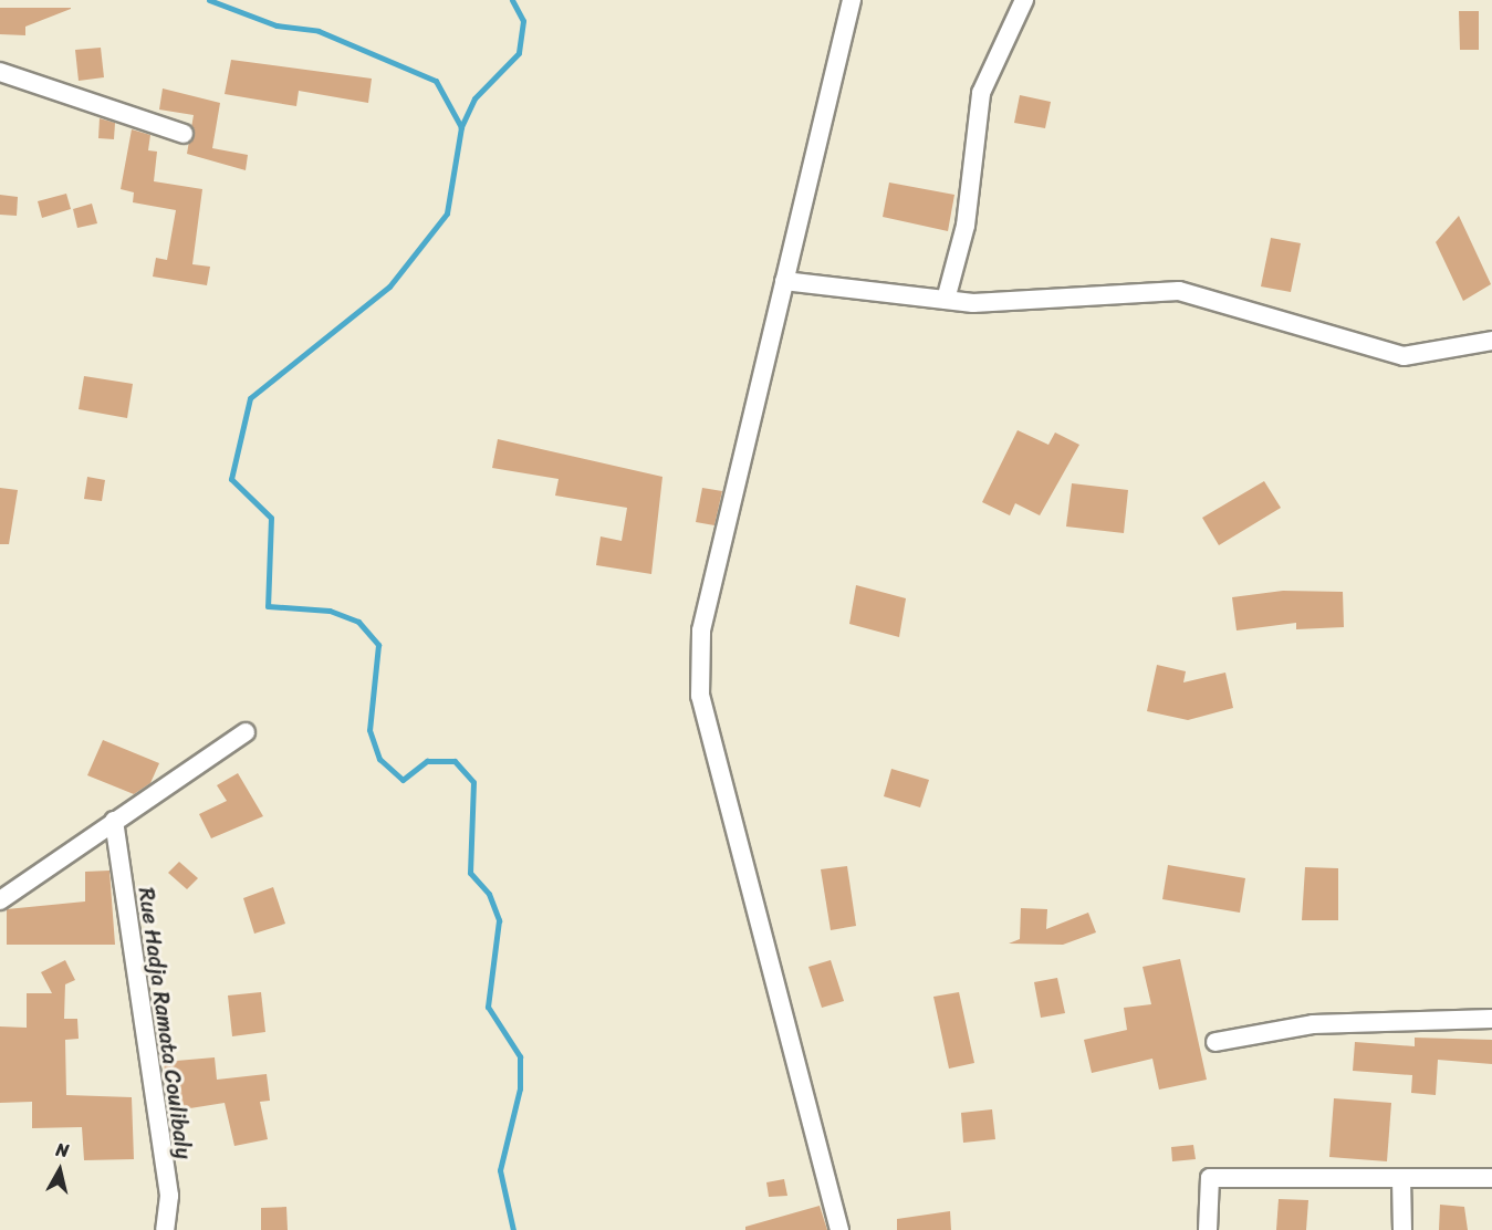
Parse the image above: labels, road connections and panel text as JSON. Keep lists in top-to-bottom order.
{
  "streets": {
    "street": ["Rue Hadja Ramata Coulibaly"]
  },
  "north": "top"
}
